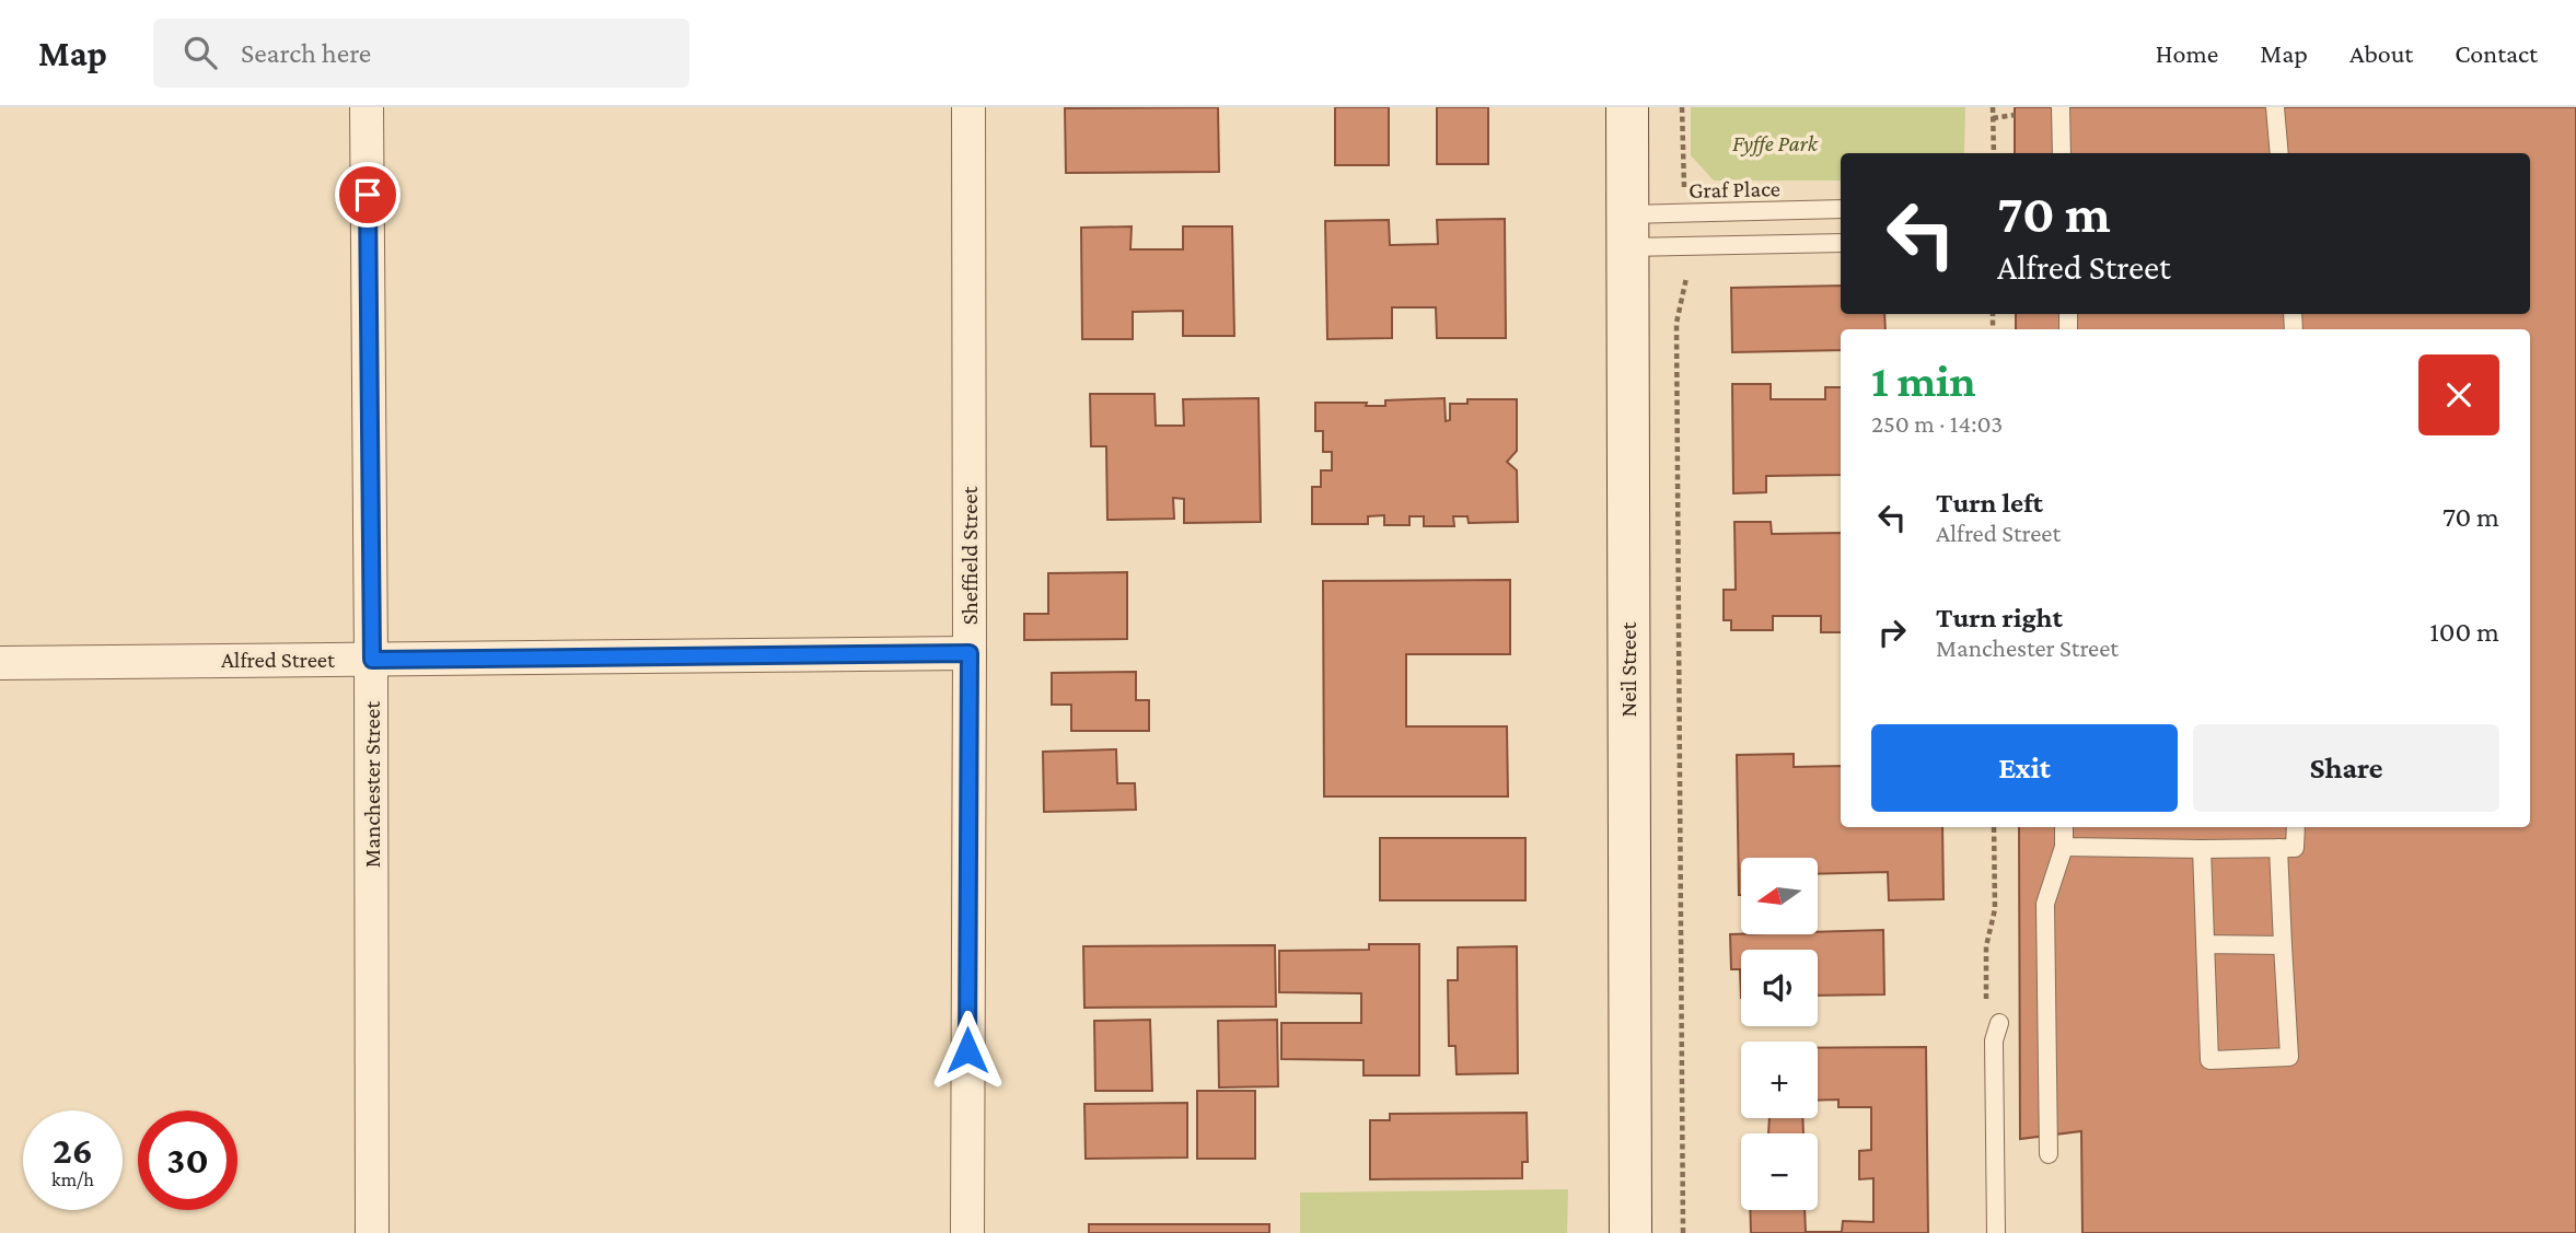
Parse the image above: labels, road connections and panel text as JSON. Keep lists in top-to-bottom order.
{
  "streets": {
    "main road": ["Neil Street"],
    "street": ["Sheffield Street", "Alfred Street", "Manchester Street"],
    "lane": ["Graf Place"]
  },
  "crossings": [
    ["Graf Place", "Neil Street"],
    ["Sheffield Street", "Alfred Street"],
    ["Alfred Street", "Manchester Street"]
  ],
  "parks": ["Fyffe Park"],
  "north": "left",
  "page": {
    "header": "Map",
    "search": "Search here",
    "nav": [
      "Home",
      "Map",
      "About",
      "Contact"
    ],
    "turn": ["70 m", "Alfred Street"],
    "heading": ["1 min", "250 m · 14:03"],
    "list": [
      {
        "name": "Turn left",
        "note": "Alfred Street",
        "value": "70 m"
      },
      {
        "name": "Turn right",
        "note": "Manchester Street",
        "value": "100 m"
      }
    ],
    "buttons": ["Exit", "Share"],
    "map_buttons": ["+", "−"],
    "speed": "26 km/h",
    "limit": "30"
  }
}
